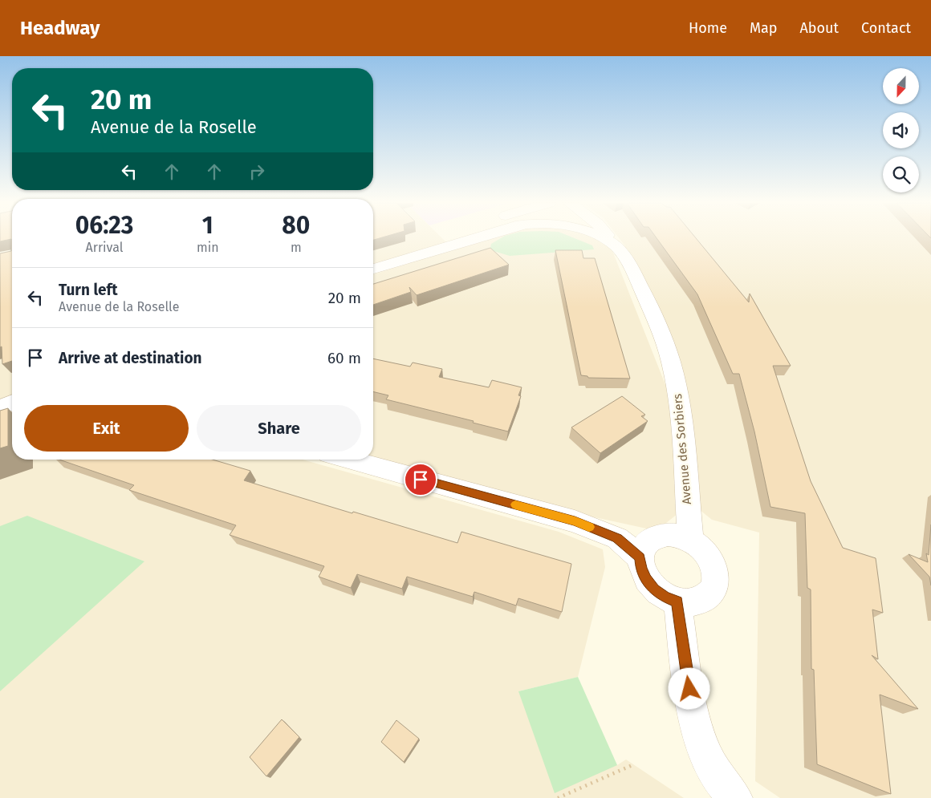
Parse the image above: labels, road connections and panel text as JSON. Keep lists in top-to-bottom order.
{
  "streets": {
    "street": ["Avenue des Sorbiers"]
  },
  "north": "bottom",
  "page": {
    "header": "Headway",
    "nav": [
      "Home",
      "Map",
      "About",
      "Contact"
    ],
    "turn": ["20 m", "Avenue de la Roselle"],
    "eta": [
      "06:23",
      "Arrival",
      "1",
      "min",
      "80",
      "m"
    ],
    "list": [
      {
        "name": "Turn left",
        "note": "Avenue de la Roselle",
        "value": "20 m"
      },
      {
        "name": "Arrive at destination",
        "value": "60 m"
      }
    ],
    "buttons": ["Exit", "Share"]
  }
}
